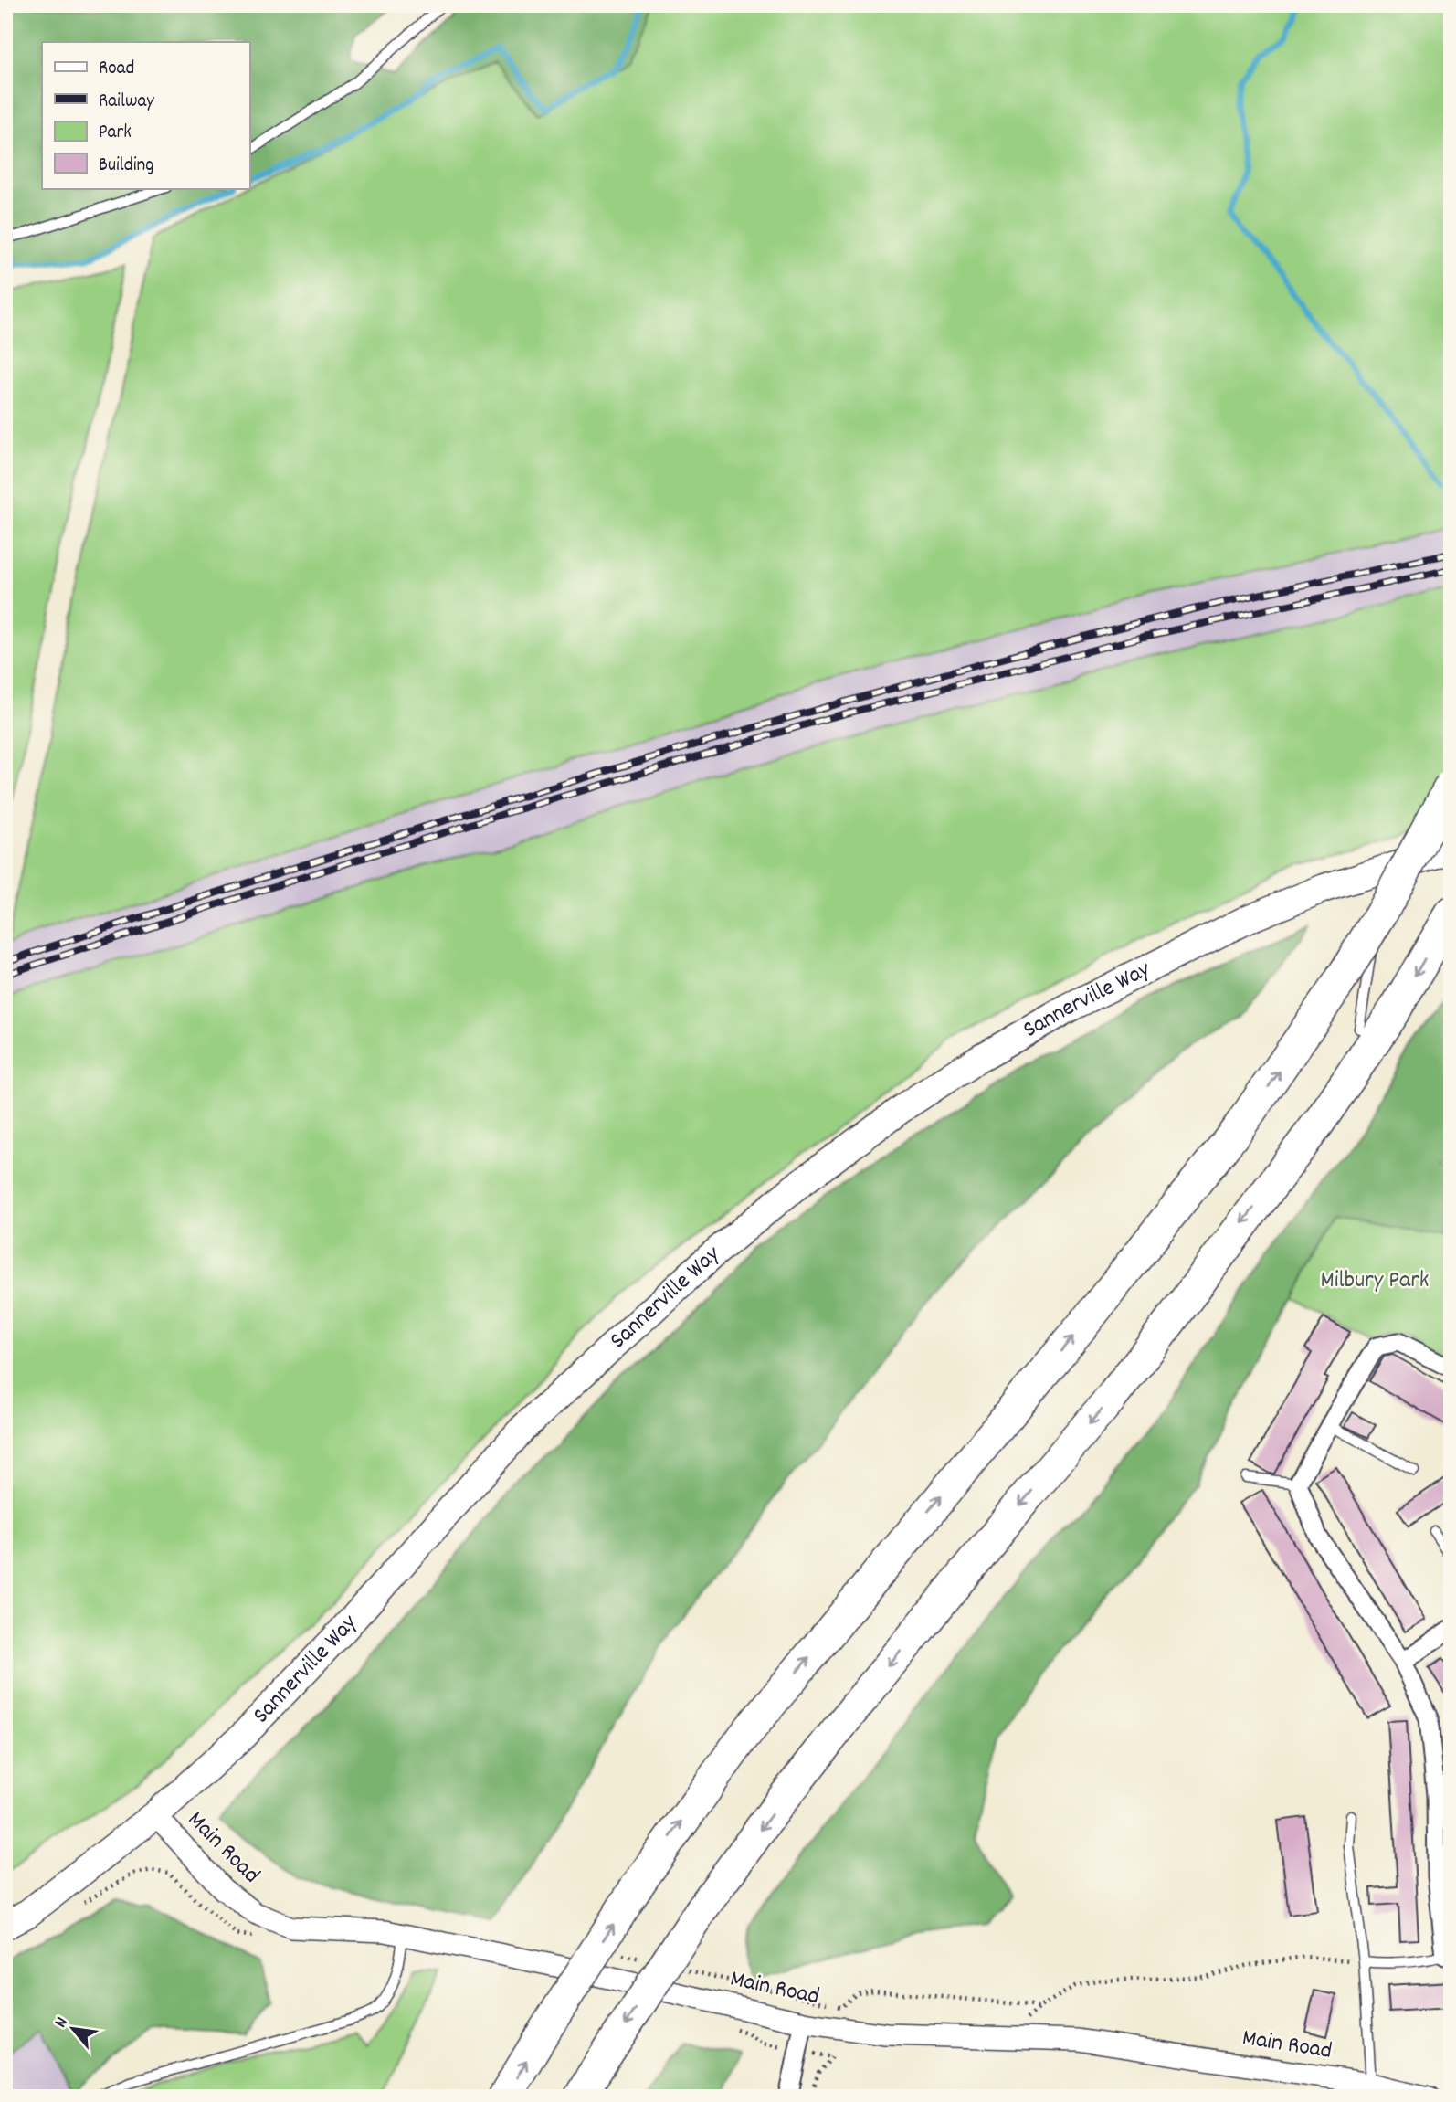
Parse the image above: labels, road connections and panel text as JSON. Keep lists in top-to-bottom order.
{
  "streets": {
    "main road": ["Sannerville Way"],
    "street": ["Main Road"]
  },
  "crossings": [
    ["Sannerville Way", "Main Road"]
  ],
  "parks": ["Milbury Park"],
  "legend": [
    "Road",
    "Railway",
    "Park",
    "Building"
  ],
  "north": "top left"
}
